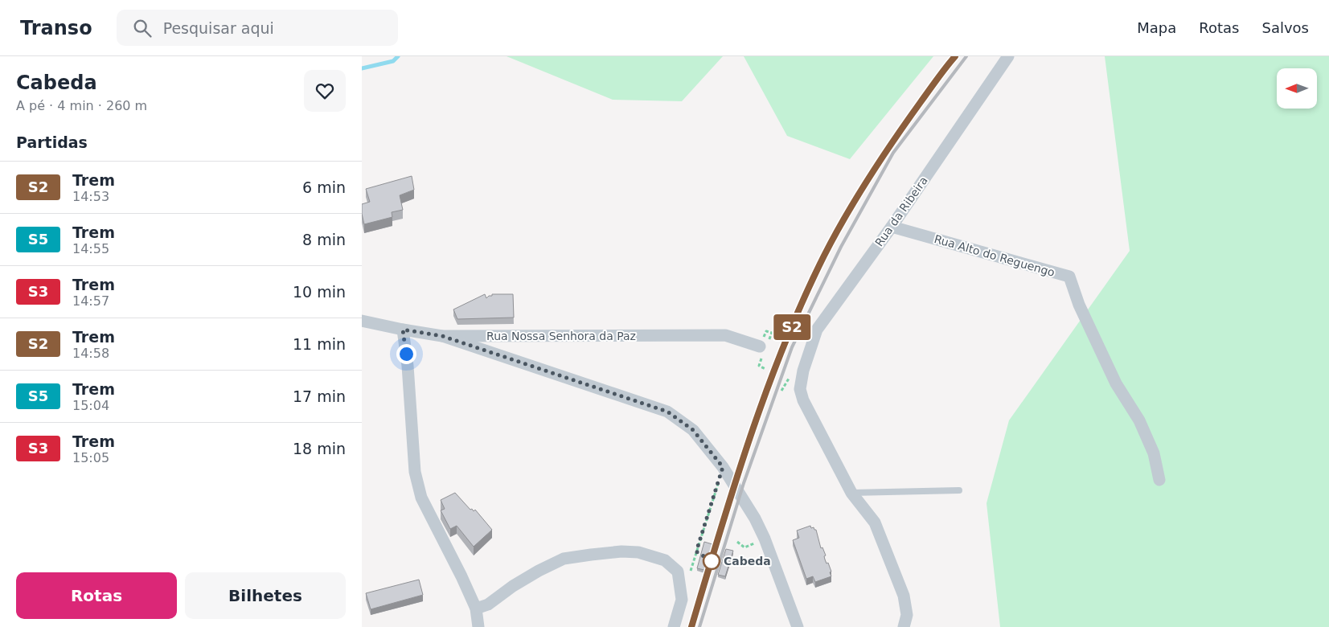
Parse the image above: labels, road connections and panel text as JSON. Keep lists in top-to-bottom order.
{
  "streets": {
    "street": ["Rua da Ribeira", "Rua Alto do Reguengo", "Rua Nossa Senhora da Paz"]
  },
  "crossings": [
    ["Rua da Ribeira", "Rua Alto do Reguengo"]
  ],
  "places": ["Cabeda"],
  "north": "left",
  "page": {
    "header": "Transo",
    "search": "Pesquisar aqui",
    "nav": ["Mapa", "Rotas", "Salvos"],
    "heading": [
      ["Cabeda", "A pé · 4 min · 260 m"],
      "Partidas"
    ],
    "on_map": "S2",
    "list": [
      {
        "mark": "S2",
        "name": "Trem",
        "note": "14:53",
        "value": "6 min"
      },
      {
        "mark": "S5",
        "name": "Trem",
        "note": "14:55",
        "value": "8 min"
      },
      {
        "mark": "S3",
        "name": "Trem",
        "note": "14:57",
        "value": "10 min"
      },
      {
        "mark": "S2",
        "name": "Trem",
        "note": "14:58",
        "value": "11 min"
      },
      {
        "mark": "S5",
        "name": "Trem",
        "note": "15:04",
        "value": "17 min"
      },
      {
        "mark": "S3",
        "name": "Trem",
        "note": "15:05",
        "value": "18 min"
      }
    ],
    "buttons": ["Rotas", "Bilhetes"]
  }
}
